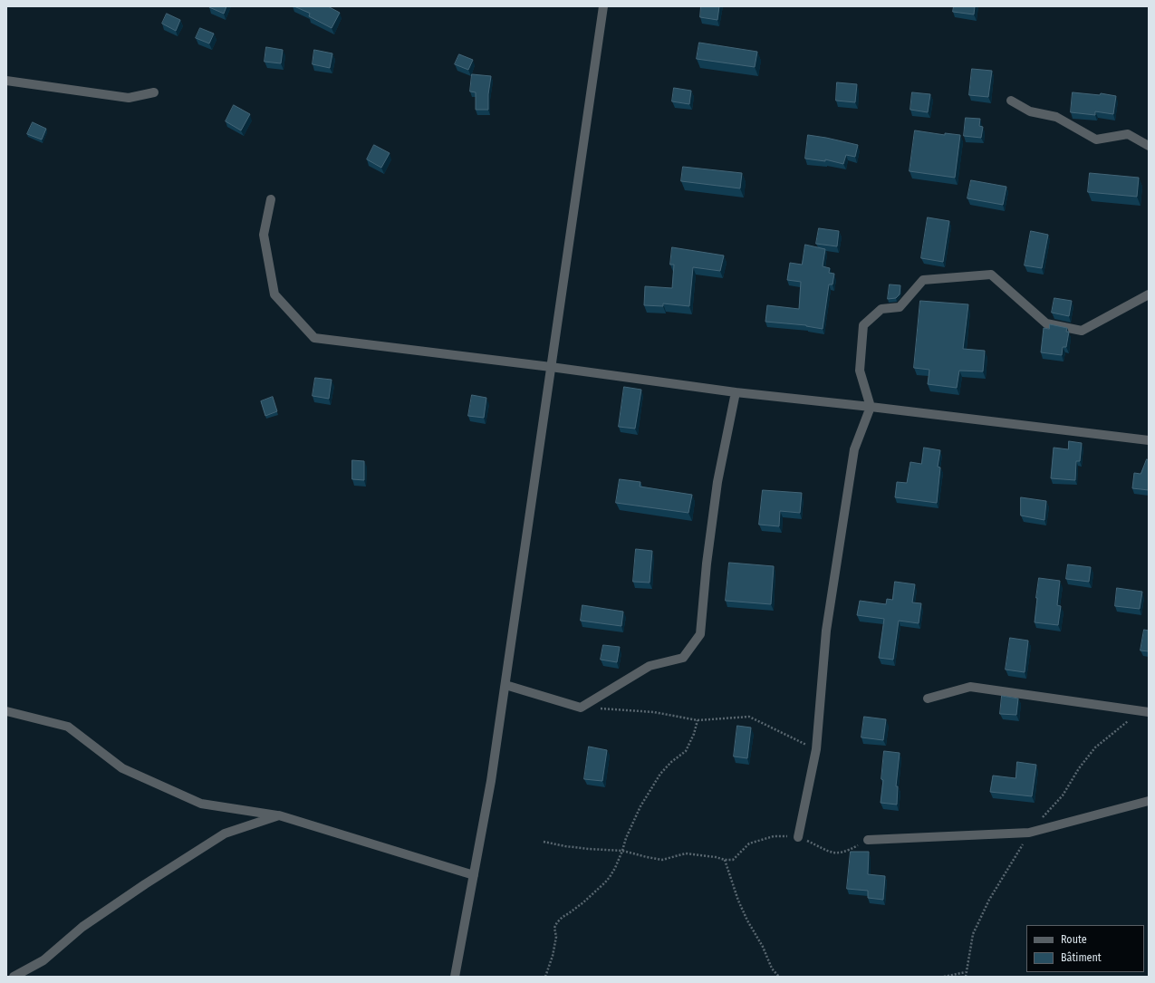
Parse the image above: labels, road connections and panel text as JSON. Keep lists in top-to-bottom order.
{
  "legend": ["Route", "Bâtiment"]
}
